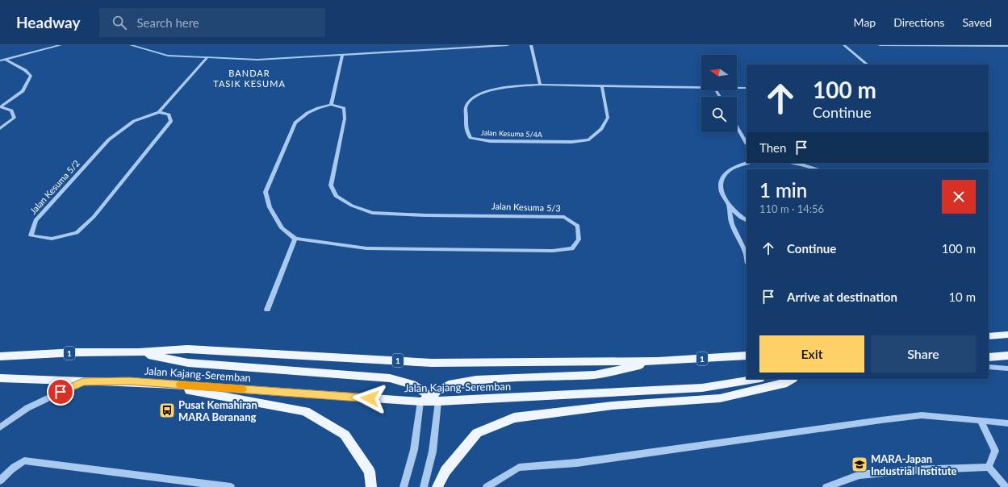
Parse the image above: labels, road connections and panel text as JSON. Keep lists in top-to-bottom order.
{
  "streets": {
    "main road": ["1", "Jalan Kajang-Seremban"],
    "street": ["Jalan Kesuma 5/4A", "Jalan Kesuma 5/2", "Jalan Kesuma 5/3"]
  },
  "districts": ["BANDAR TASIK KESUMA"],
  "places": {
    "bus stop": ["Pusat Kemahiran MARA Beranang"],
    "school or university": ["MARA-Japan Industrial Institute"]
  },
  "north": "left",
  "page": {
    "header": "Headway",
    "search": "Search here",
    "nav": ["Map", "Directions", "Saved"],
    "turn": ["100 m", "Continue"],
    "then": "Then",
    "heading": ["1 min", "110 m · 14:56"],
    "list": [
      {
        "name": "Continue",
        "value": "100 m"
      },
      {
        "name": "Arrive at destination",
        "value": "10 m"
      }
    ],
    "buttons": ["Exit", "Share"]
  }
}
